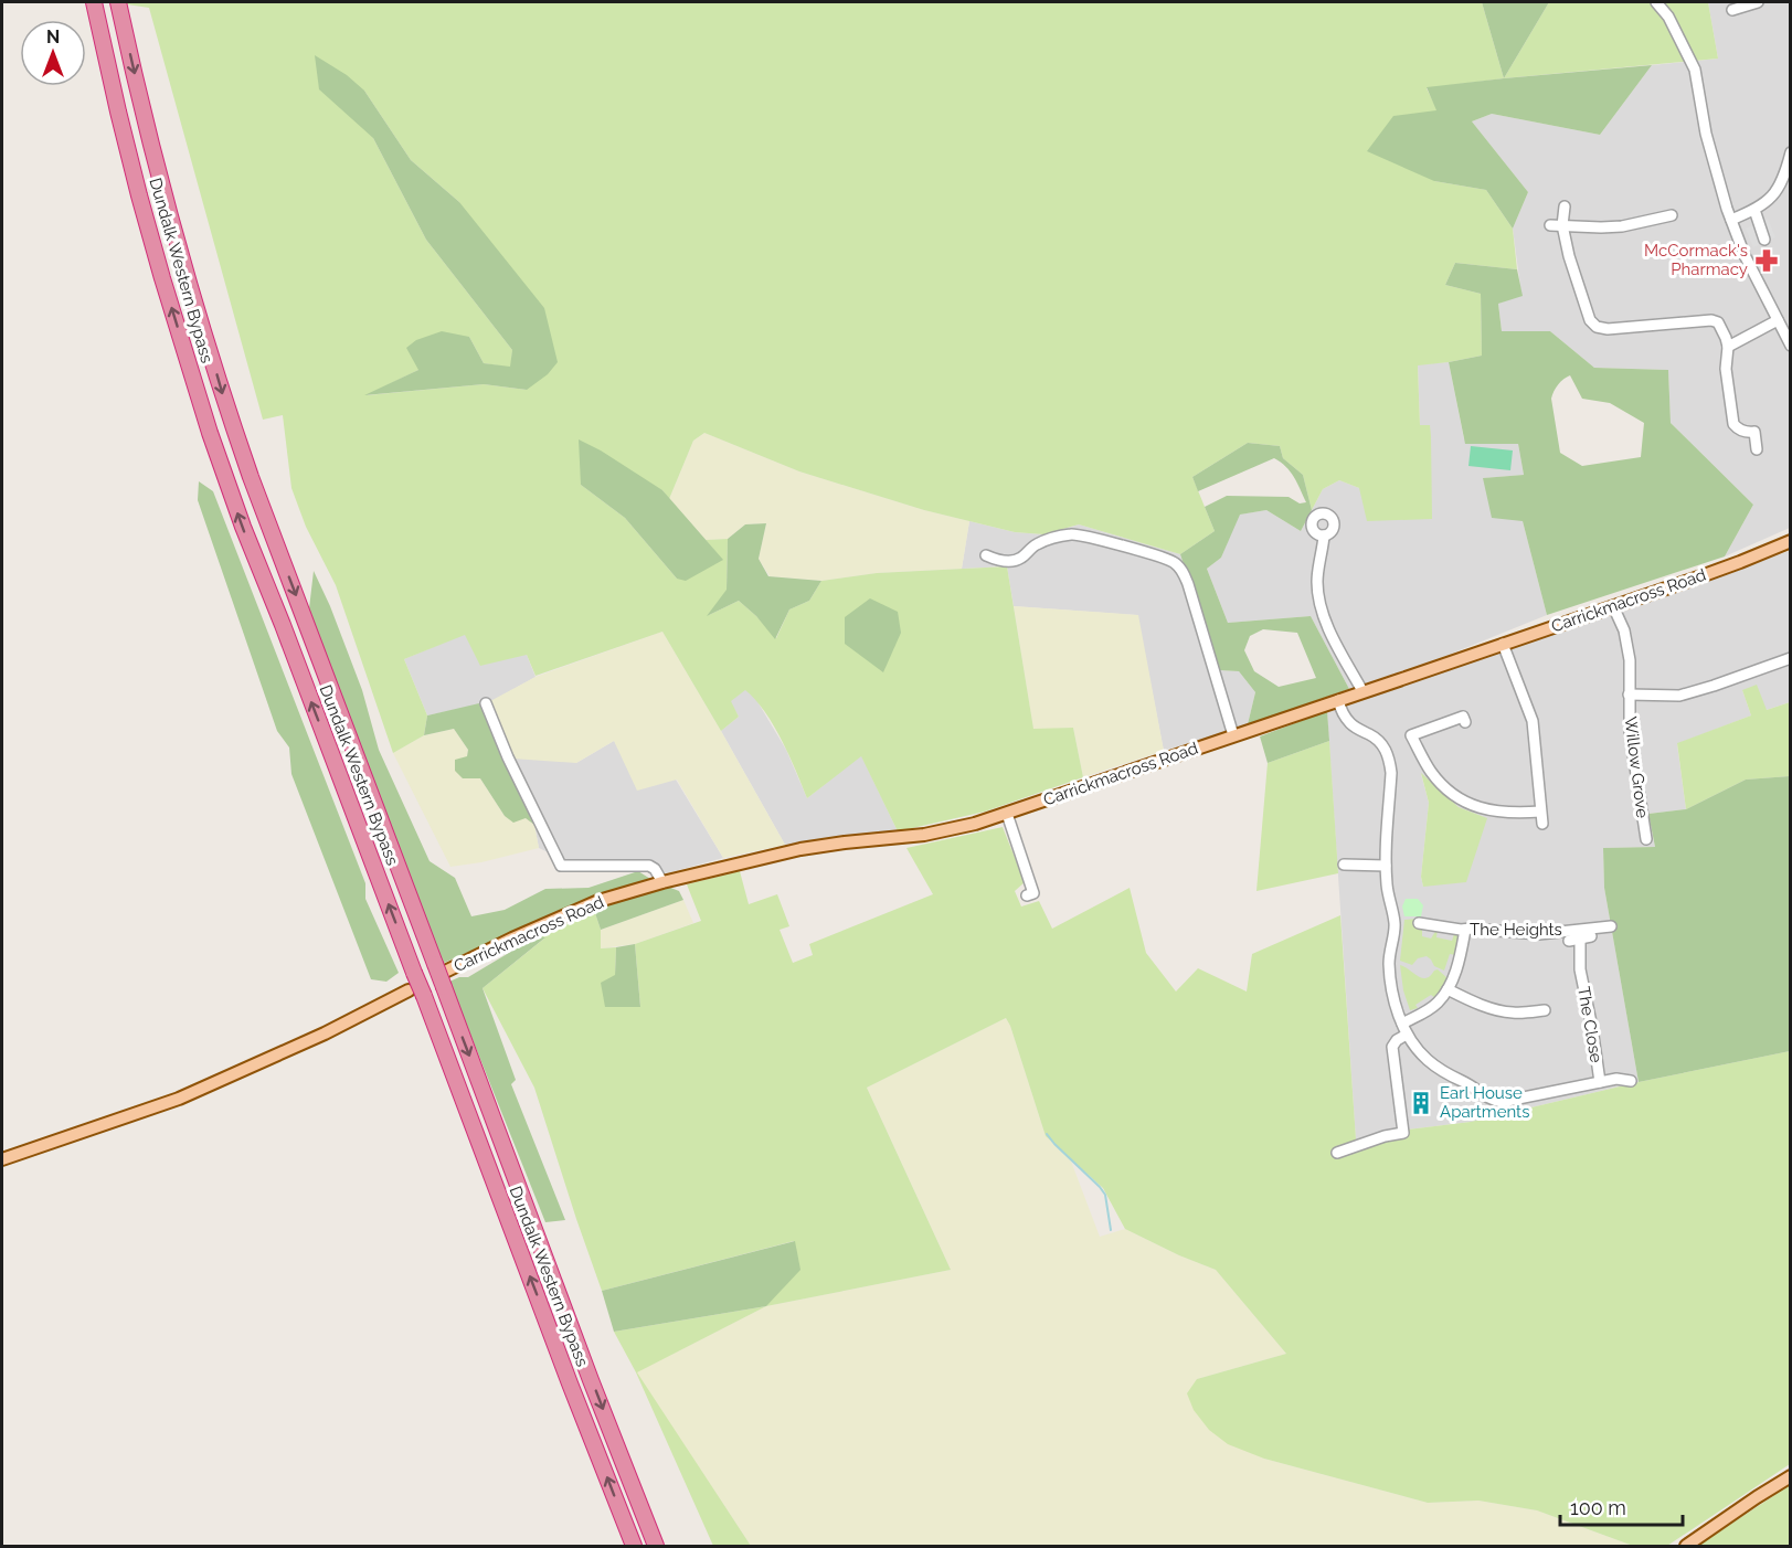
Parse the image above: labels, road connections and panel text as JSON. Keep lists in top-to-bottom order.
{
  "streets": {
    "highway": ["Dundalk Western Bypass"],
    "main road": ["Carrickmacross Road"],
    "street": ["Willow Grove", "The Heights", "The Close"]
  },
  "crossings": [
    ["Dundalk Western Bypass", "Carrickmacross Road"],
    ["Carrickmacross Road", "Willow Grove"]
  ],
  "places": {
    "pharmacy": ["McCormack's Pharmacy"],
    "building": ["Earl House Apartments"]
  },
  "scale_bar": "100 m",
  "north": "top"
}
